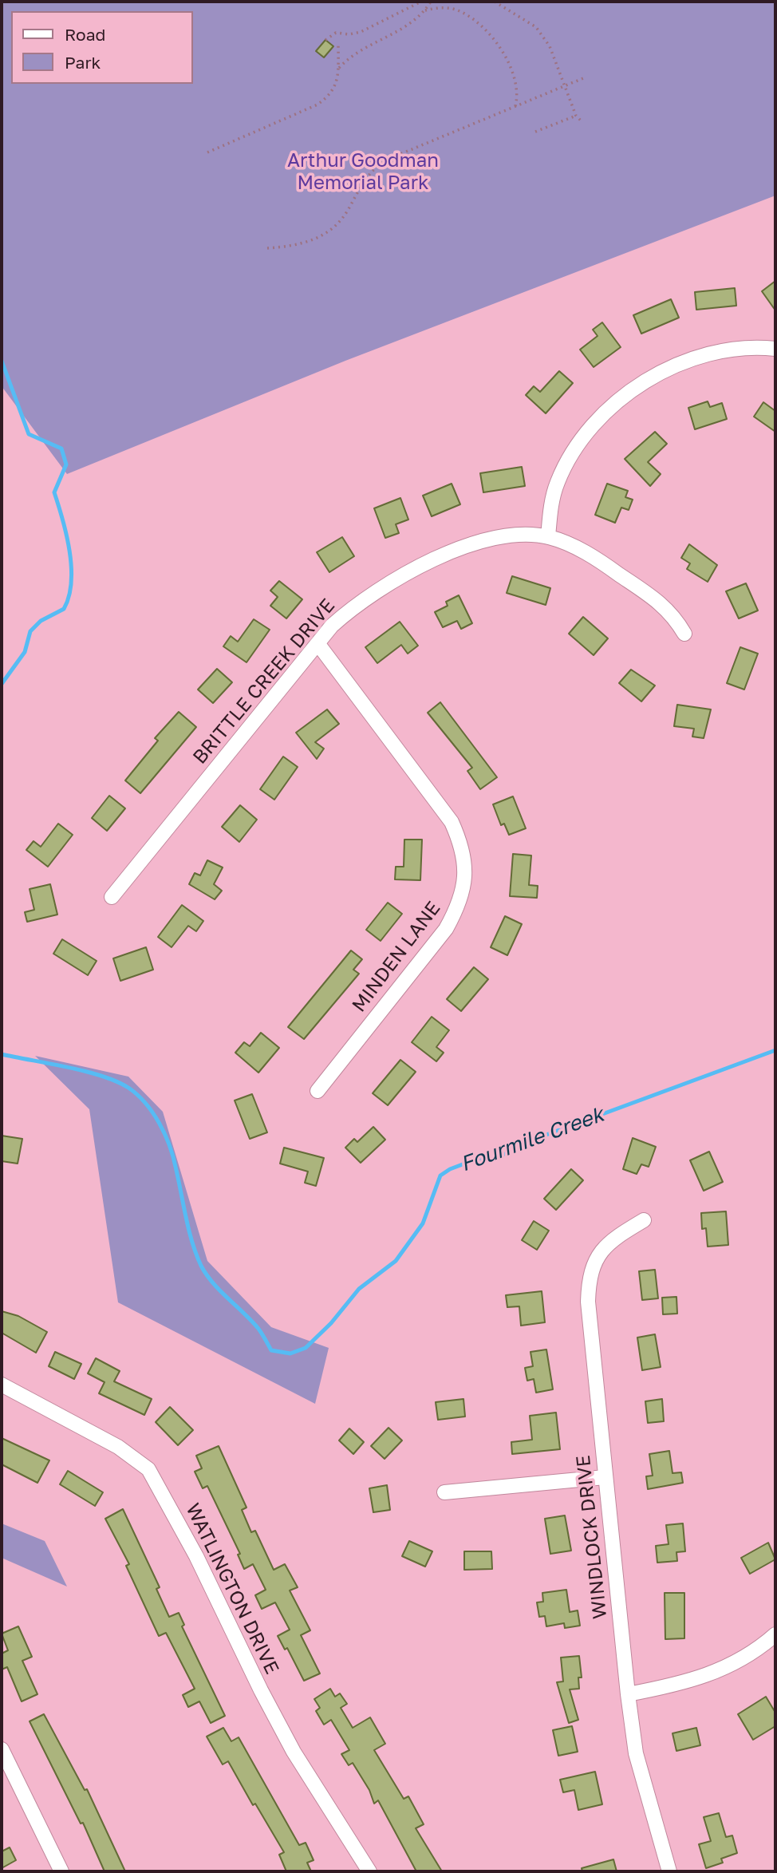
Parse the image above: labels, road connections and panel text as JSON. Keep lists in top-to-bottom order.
{
  "streets": {
    "street": [
      "BRITTLE CREEK DRIVE",
      "MINDEN LANE",
      "WINDLOCK DRIVE",
      "WATLINGTON DRIVE"
    ]
  },
  "crossings": [
    ["BRITTLE CREEK DRIVE", "MINDEN LANE"]
  ],
  "water": ["Fourmile Creek"],
  "parks": ["Arthur Goodman Memorial Park"],
  "legend": ["Road", "Park"]
}
